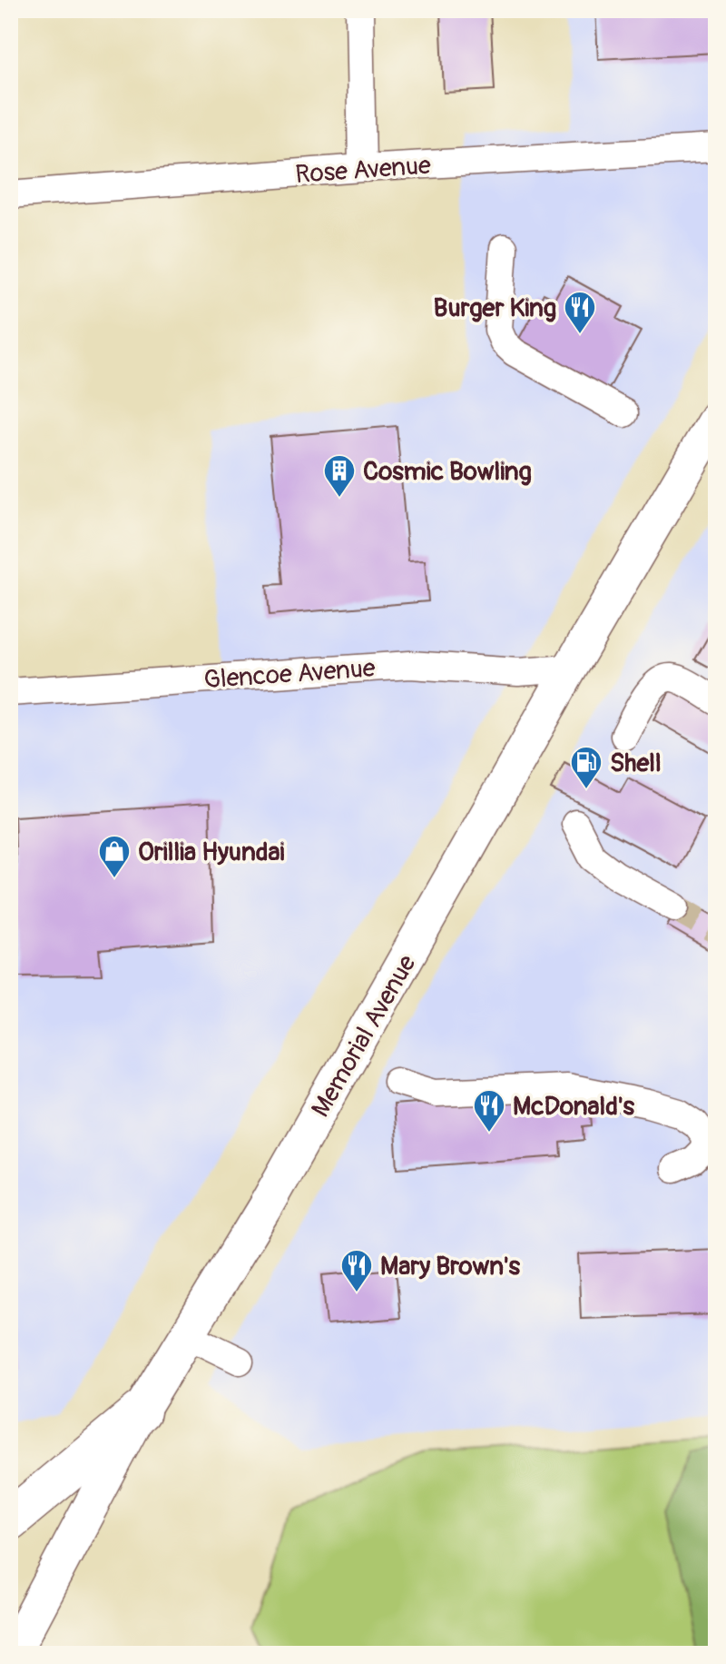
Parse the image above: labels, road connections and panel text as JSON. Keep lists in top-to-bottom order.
{
  "streets": {
    "main road": ["Memorial Avenue"],
    "street": ["Rose Avenue", "Glencoe Avenue"]
  },
  "crossings": [
    ["Glencoe Avenue", "Memorial Avenue"]
  ],
  "places": {
    "restaurant": ["Burger King", "McDonald's", "Mary Brown's"],
    "building": ["Cosmic Bowling"],
    "fuel station": ["Shell"],
    "shop": ["Orillia Hyundai"]
  }
}
